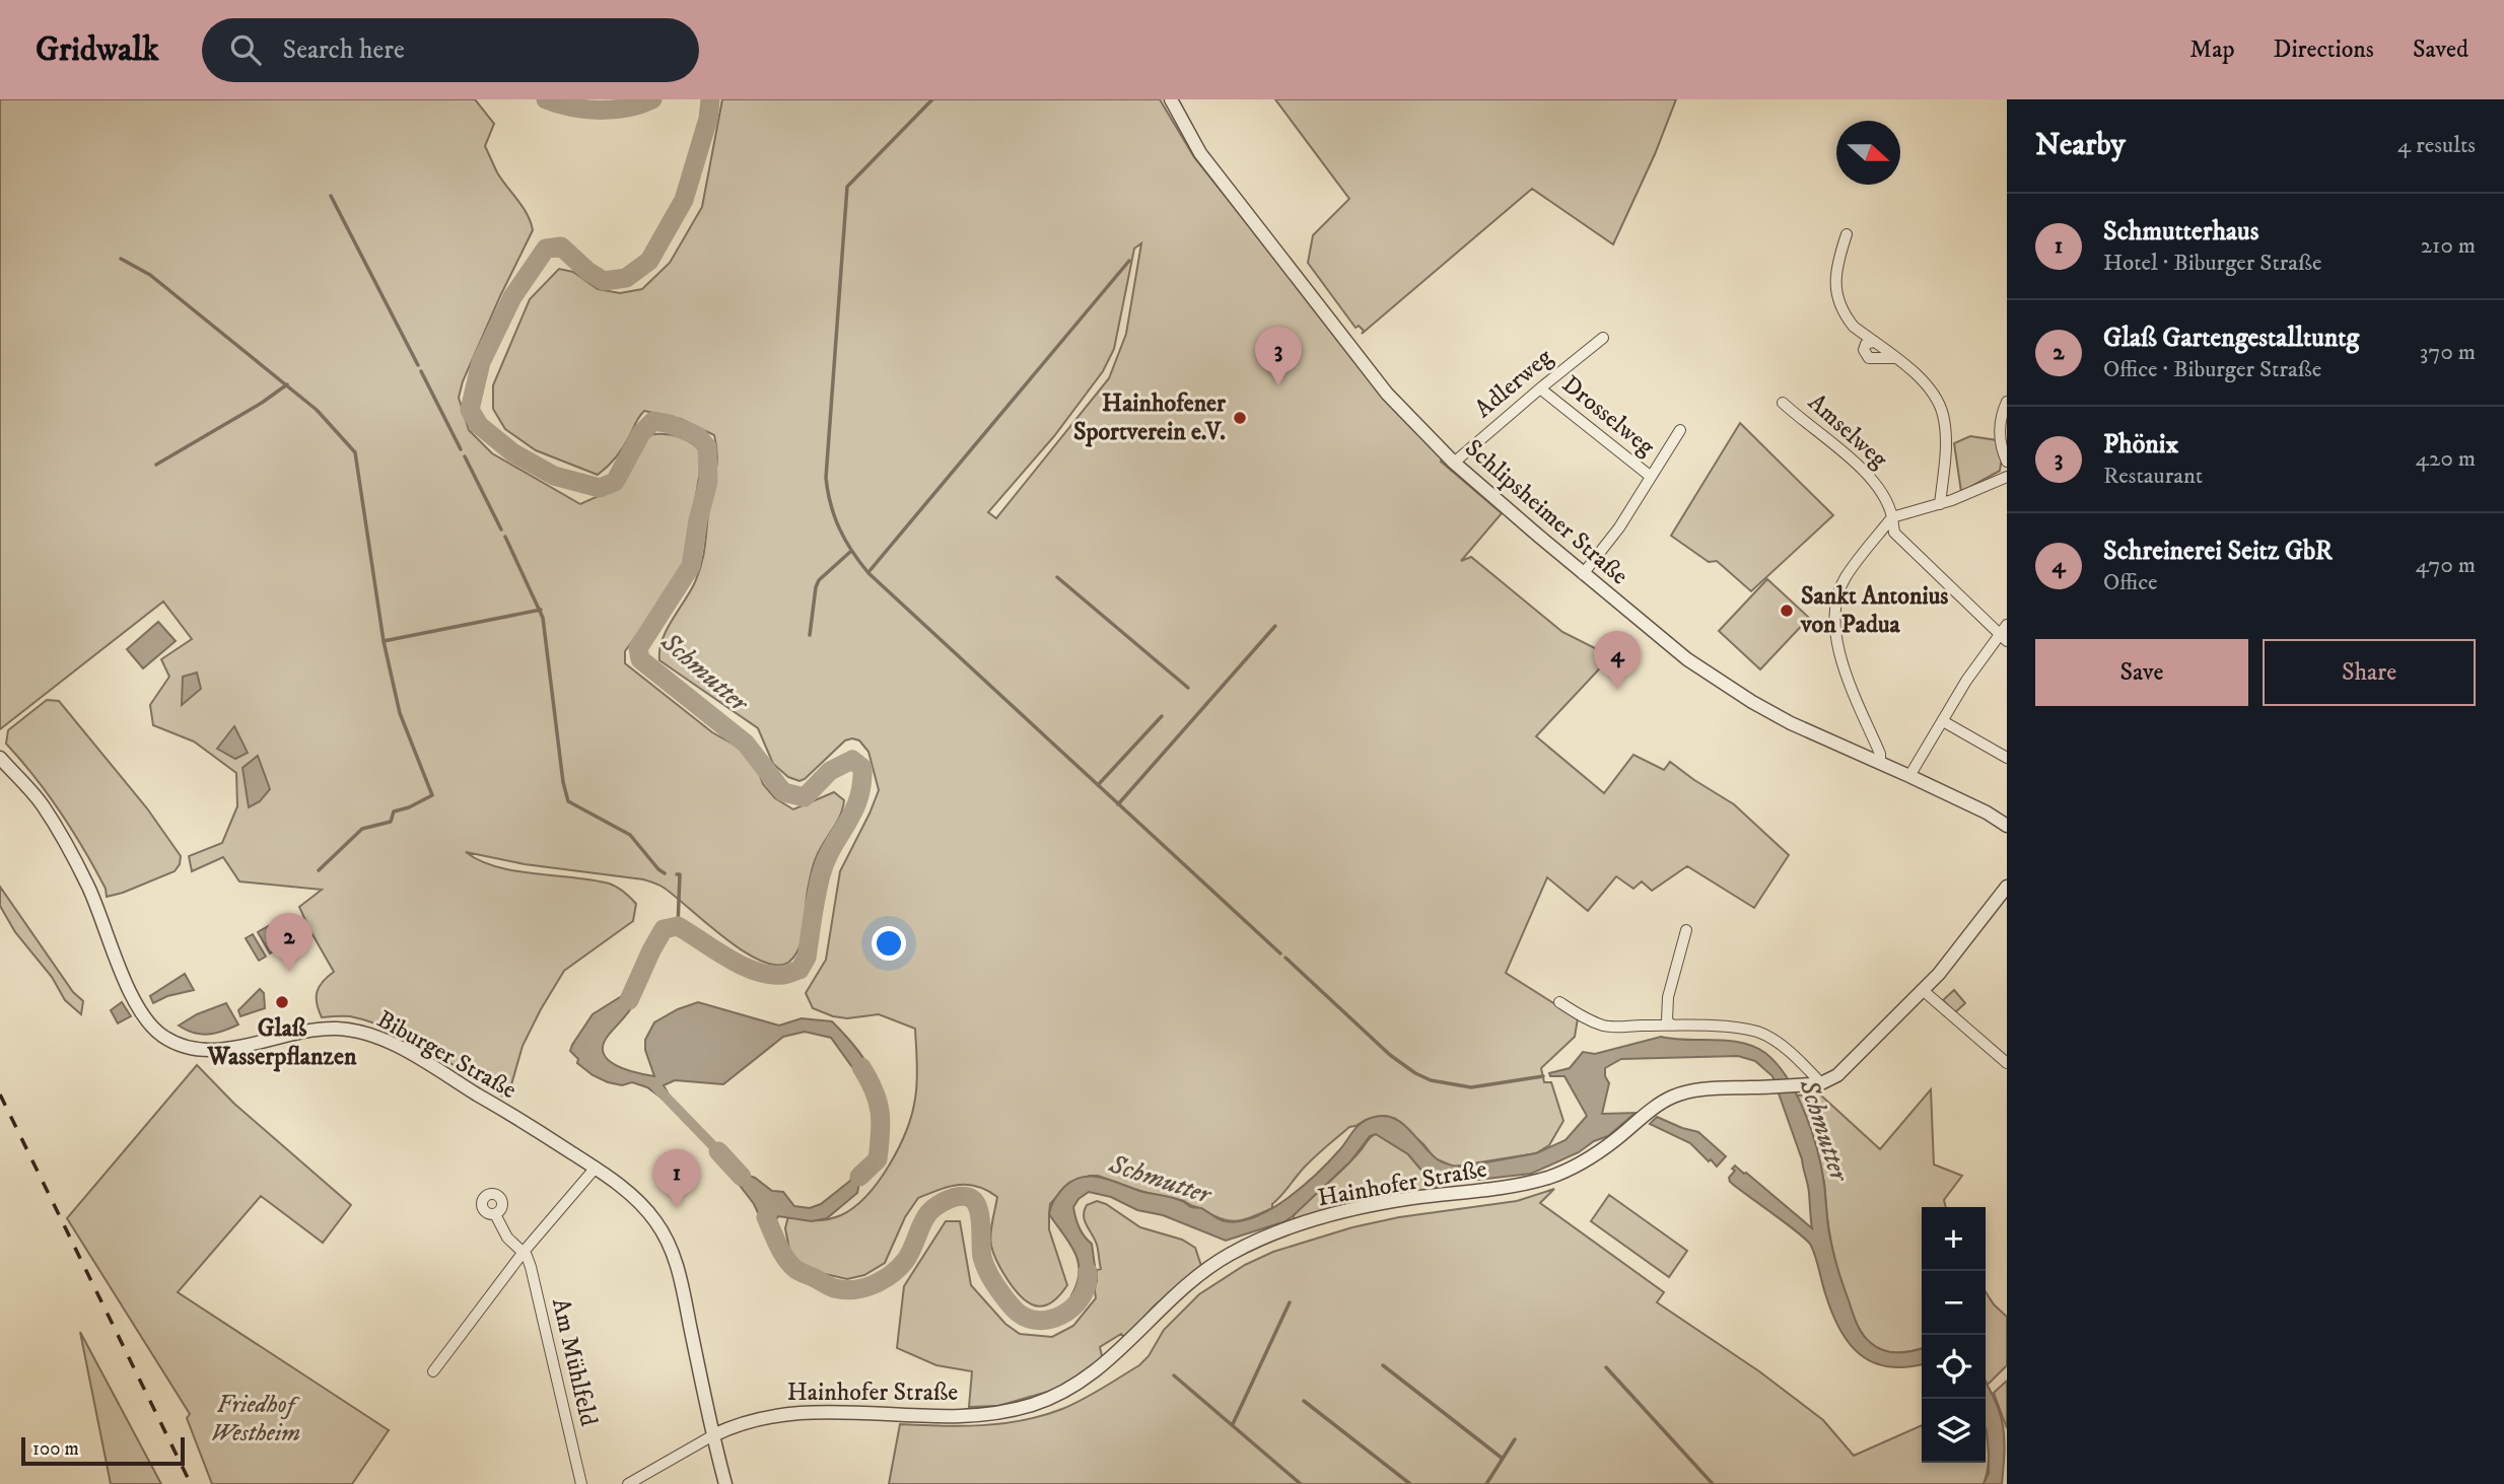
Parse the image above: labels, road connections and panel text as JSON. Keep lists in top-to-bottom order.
{
  "streets": {
    "street": [
      "Adlerweg",
      "Drosselweg",
      "Amselweg",
      "Schlipsheimer Straße",
      "Biburger Straße",
      "Hainhofer Straße",
      "Am Mühlfeld"
    ]
  },
  "crossings": [
    ["Adlerweg", "Drosselweg"],
    ["Adlerweg", "Schlipsheimer Straße"],
    ["Drosselweg", "Schlipsheimer Straße"],
    ["Biburger Straße", "Hainhofer Straße"]
  ],
  "water": ["Schmutter"],
  "parks": ["Friedhof Westheim"],
  "places": ["Hainhofener Sportverein e.V.", "Sankt Antonius von Padua", "Glaß Wasserpflanzen"],
  "scale_bar": "100 m",
  "north": "right",
  "page": {
    "header": "Gridwalk",
    "search": "Search here",
    "nav": ["Map", "Directions", "Saved"],
    "heading": ["Nearby", "4 results"],
    "list": [
      {
        "mark": "1",
        "name": "Schmutterhaus",
        "note": "Hotel · Biburger Straße",
        "value": "210 m"
      },
      {
        "mark": "2",
        "name": "Glaß Gartengestalltuntg",
        "note": "Office · Biburger Straße",
        "value": "370 m"
      },
      {
        "mark": "3",
        "name": "Phönix",
        "note": "Restaurant",
        "value": "420 m"
      },
      {
        "mark": "4",
        "name": "Schreinerei Seitz GbR",
        "note": "Office",
        "value": "470 m"
      }
    ],
    "pins": [
      "3",
      "4",
      "2",
      "1"
    ],
    "buttons": ["Save", "Share"],
    "map_buttons": ["+", "−"],
    "scale": "100 m"
  }
}
